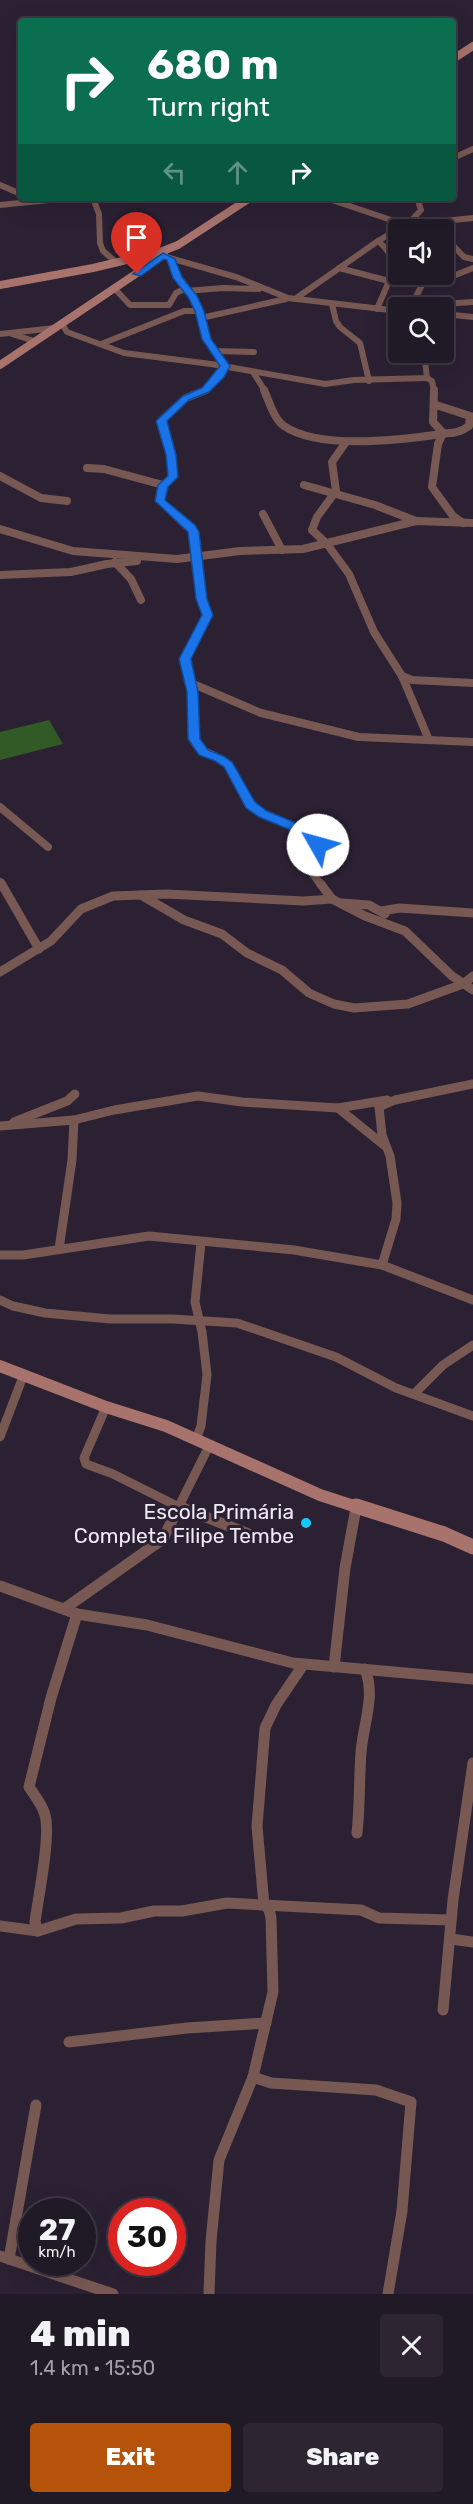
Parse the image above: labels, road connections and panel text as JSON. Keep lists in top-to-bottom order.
{
  "places": ["Escola Primária Completa Filipe Tembe"],
  "page": {
    "turn": ["680 m", "Turn right"],
    "speed": "27 km/h",
    "limit": "30",
    "heading": ["4 min", "1.4 km · 15:50"],
    "buttons": ["Exit", "Share"]
  }
}
